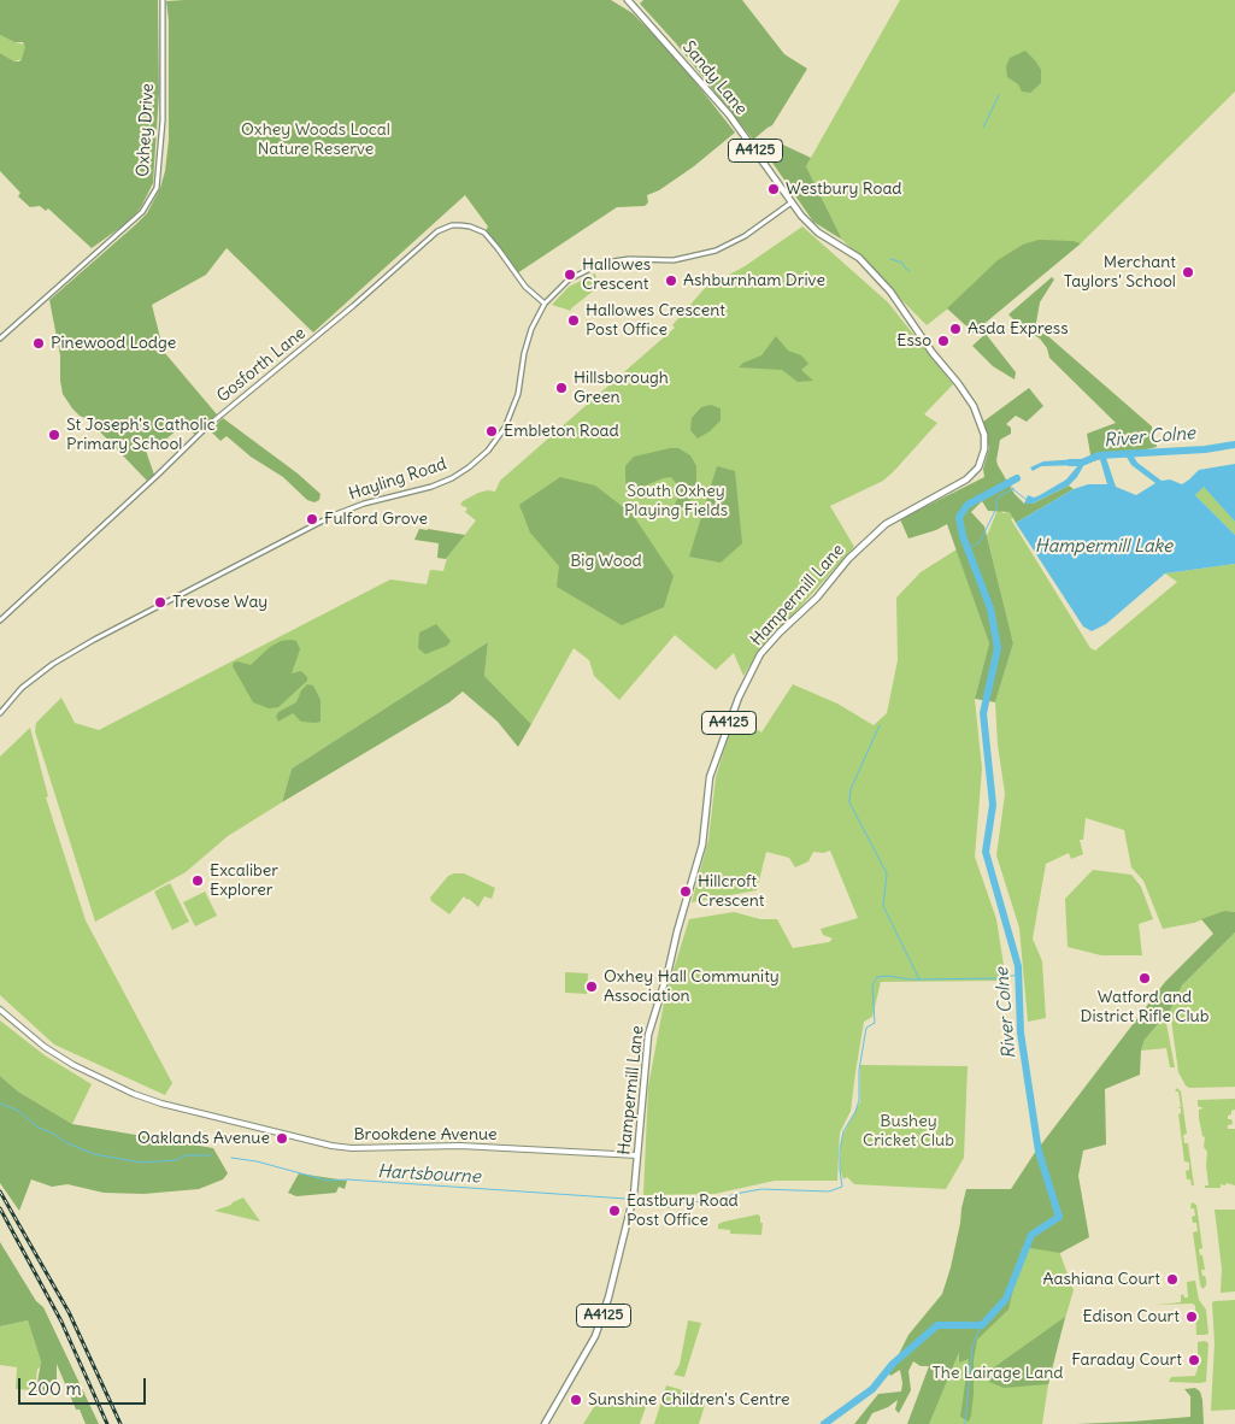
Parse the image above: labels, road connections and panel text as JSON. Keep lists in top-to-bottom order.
{
  "streets": {
    "main road": [
      "Sandy Lane",
      "A4125",
      "Hampermill Lane",
      "Brookdene Avenue"
    ],
    "street": ["Oxhey Drive", "Gosforth Lane", "Hayling Road"]
  },
  "crossings": [
    ["Sandy Lane", "Hayling Road"],
    ["Sandy Lane", "Hampermill Lane"],
    ["Gosforth Lane", "Hayling Road"],
    ["Hampermill Lane", "Brookdene Avenue"]
  ],
  "water": ["River Colne", "Hampermill Lake", "Hartsbourne"],
  "parks": [
    "Oxhey Woods Local Nature Reserve",
    "South Oxhey Playing Fields",
    "Big Wood",
    "Bushey Cricket Club",
    "The Lairage Land"
  ],
  "places": [
    "Westbury Road",
    "Merchant Taylors' School",
    "Hallowes Crescent",
    "Ashburnham Drive",
    "Hallowes Crescent Post Office",
    "Asda Express",
    "Esso",
    "Pinewood Lodge",
    "Hillsborough Green",
    "Embleton Road",
    "St Joseph's Catholic Primary School",
    "Fulford Grove",
    "Trevose Way",
    "Excaliber Explorer",
    "Hillcroft Crescent",
    "Watford and District Rifle Club",
    "Oxhey Hall Community Association",
    "Oaklands Avenue",
    "Eastbury Road Post Office",
    "Aashiana Court",
    "Edison Court",
    "Faraday Court",
    "Sunshine Children's Centre"
  ],
  "scale_bar": "200 m"
}
